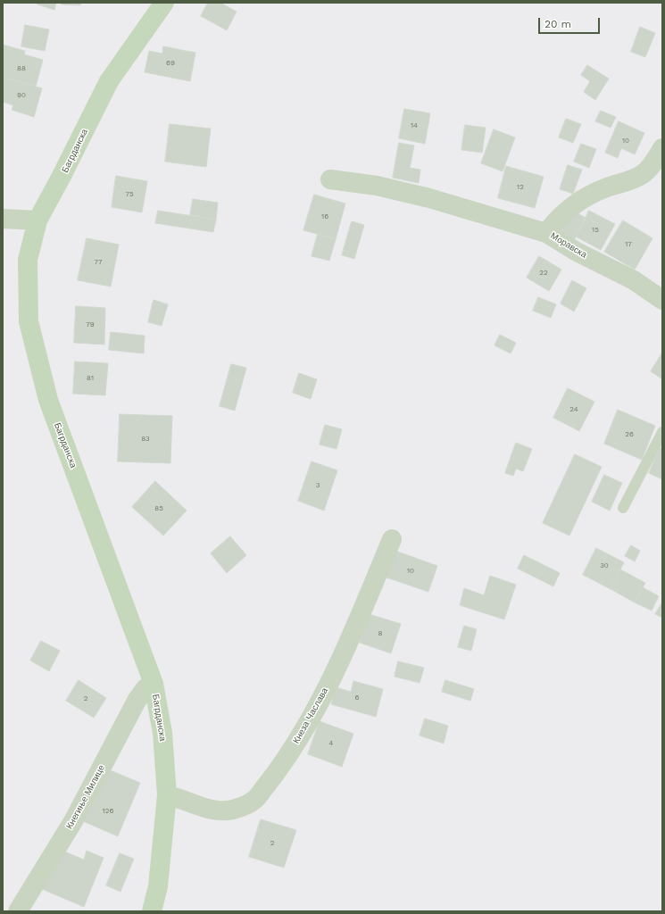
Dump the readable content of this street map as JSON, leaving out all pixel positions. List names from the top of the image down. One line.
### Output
{"streets":{"street":["Багрданска","Моравска","Кнеза Часлава","Кнегиње Милице"]},"crossings":[["Багрданска","Кнеза Часлава"],["Багрданска","Кнегиње Милице"]],"house_numbers":["69","88","90","14","10","12","75","16","15","17","77","22","79","81","24","26","83","3","85","30","10","8","6","2","4","126","2"],"scale_bar":"20 m"}
